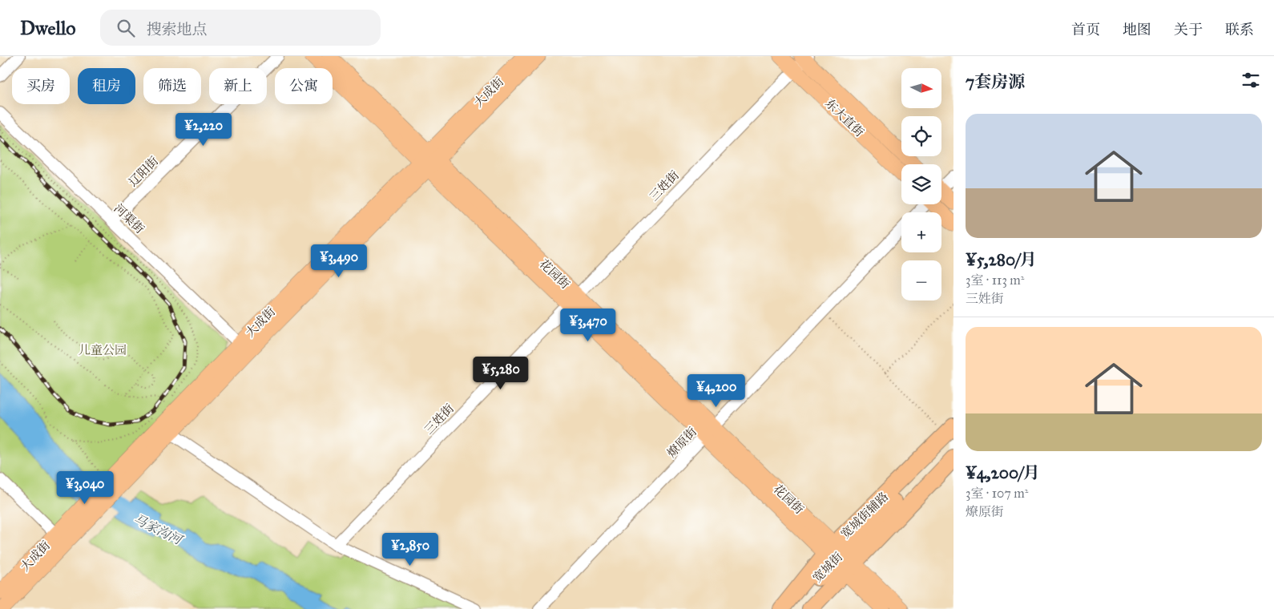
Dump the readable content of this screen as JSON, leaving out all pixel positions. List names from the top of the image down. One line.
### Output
{"streets":{"highway":["宽城街"],"main road":["大成街","东大直街","花园街"],"street":["辽阳街","三姓街","河渠街","燎原街"]},"crossings":[["大成街","河渠街"],["大成街","花园街"],["东大直街","三姓街"],["辽阳街","河渠街"],["三姓街","花园街"],["花园街","燎原街"],["花园街","宽城街"]],"water":["马家沟河"],"parks":["儿童公园"],"north":"right","page":{"header":"Dwello","search":"搜索地点","nav":["首页","地图","关于","联系"],"heading":"7套房源","map_buttons":["+","−"],"chip":["买房","租房","筛选","新上","公寓"],"list":[{"name":"¥5,280/月","note":"3室 · 113 m² · 三姓街"},{"name":"¥4,200/月","note":"3室 · 107 m² · 燎原街"}],"price":["¥2,220","¥3,490","¥3,470","¥5,280","¥4,200","¥3,040","¥2,850"]}}
